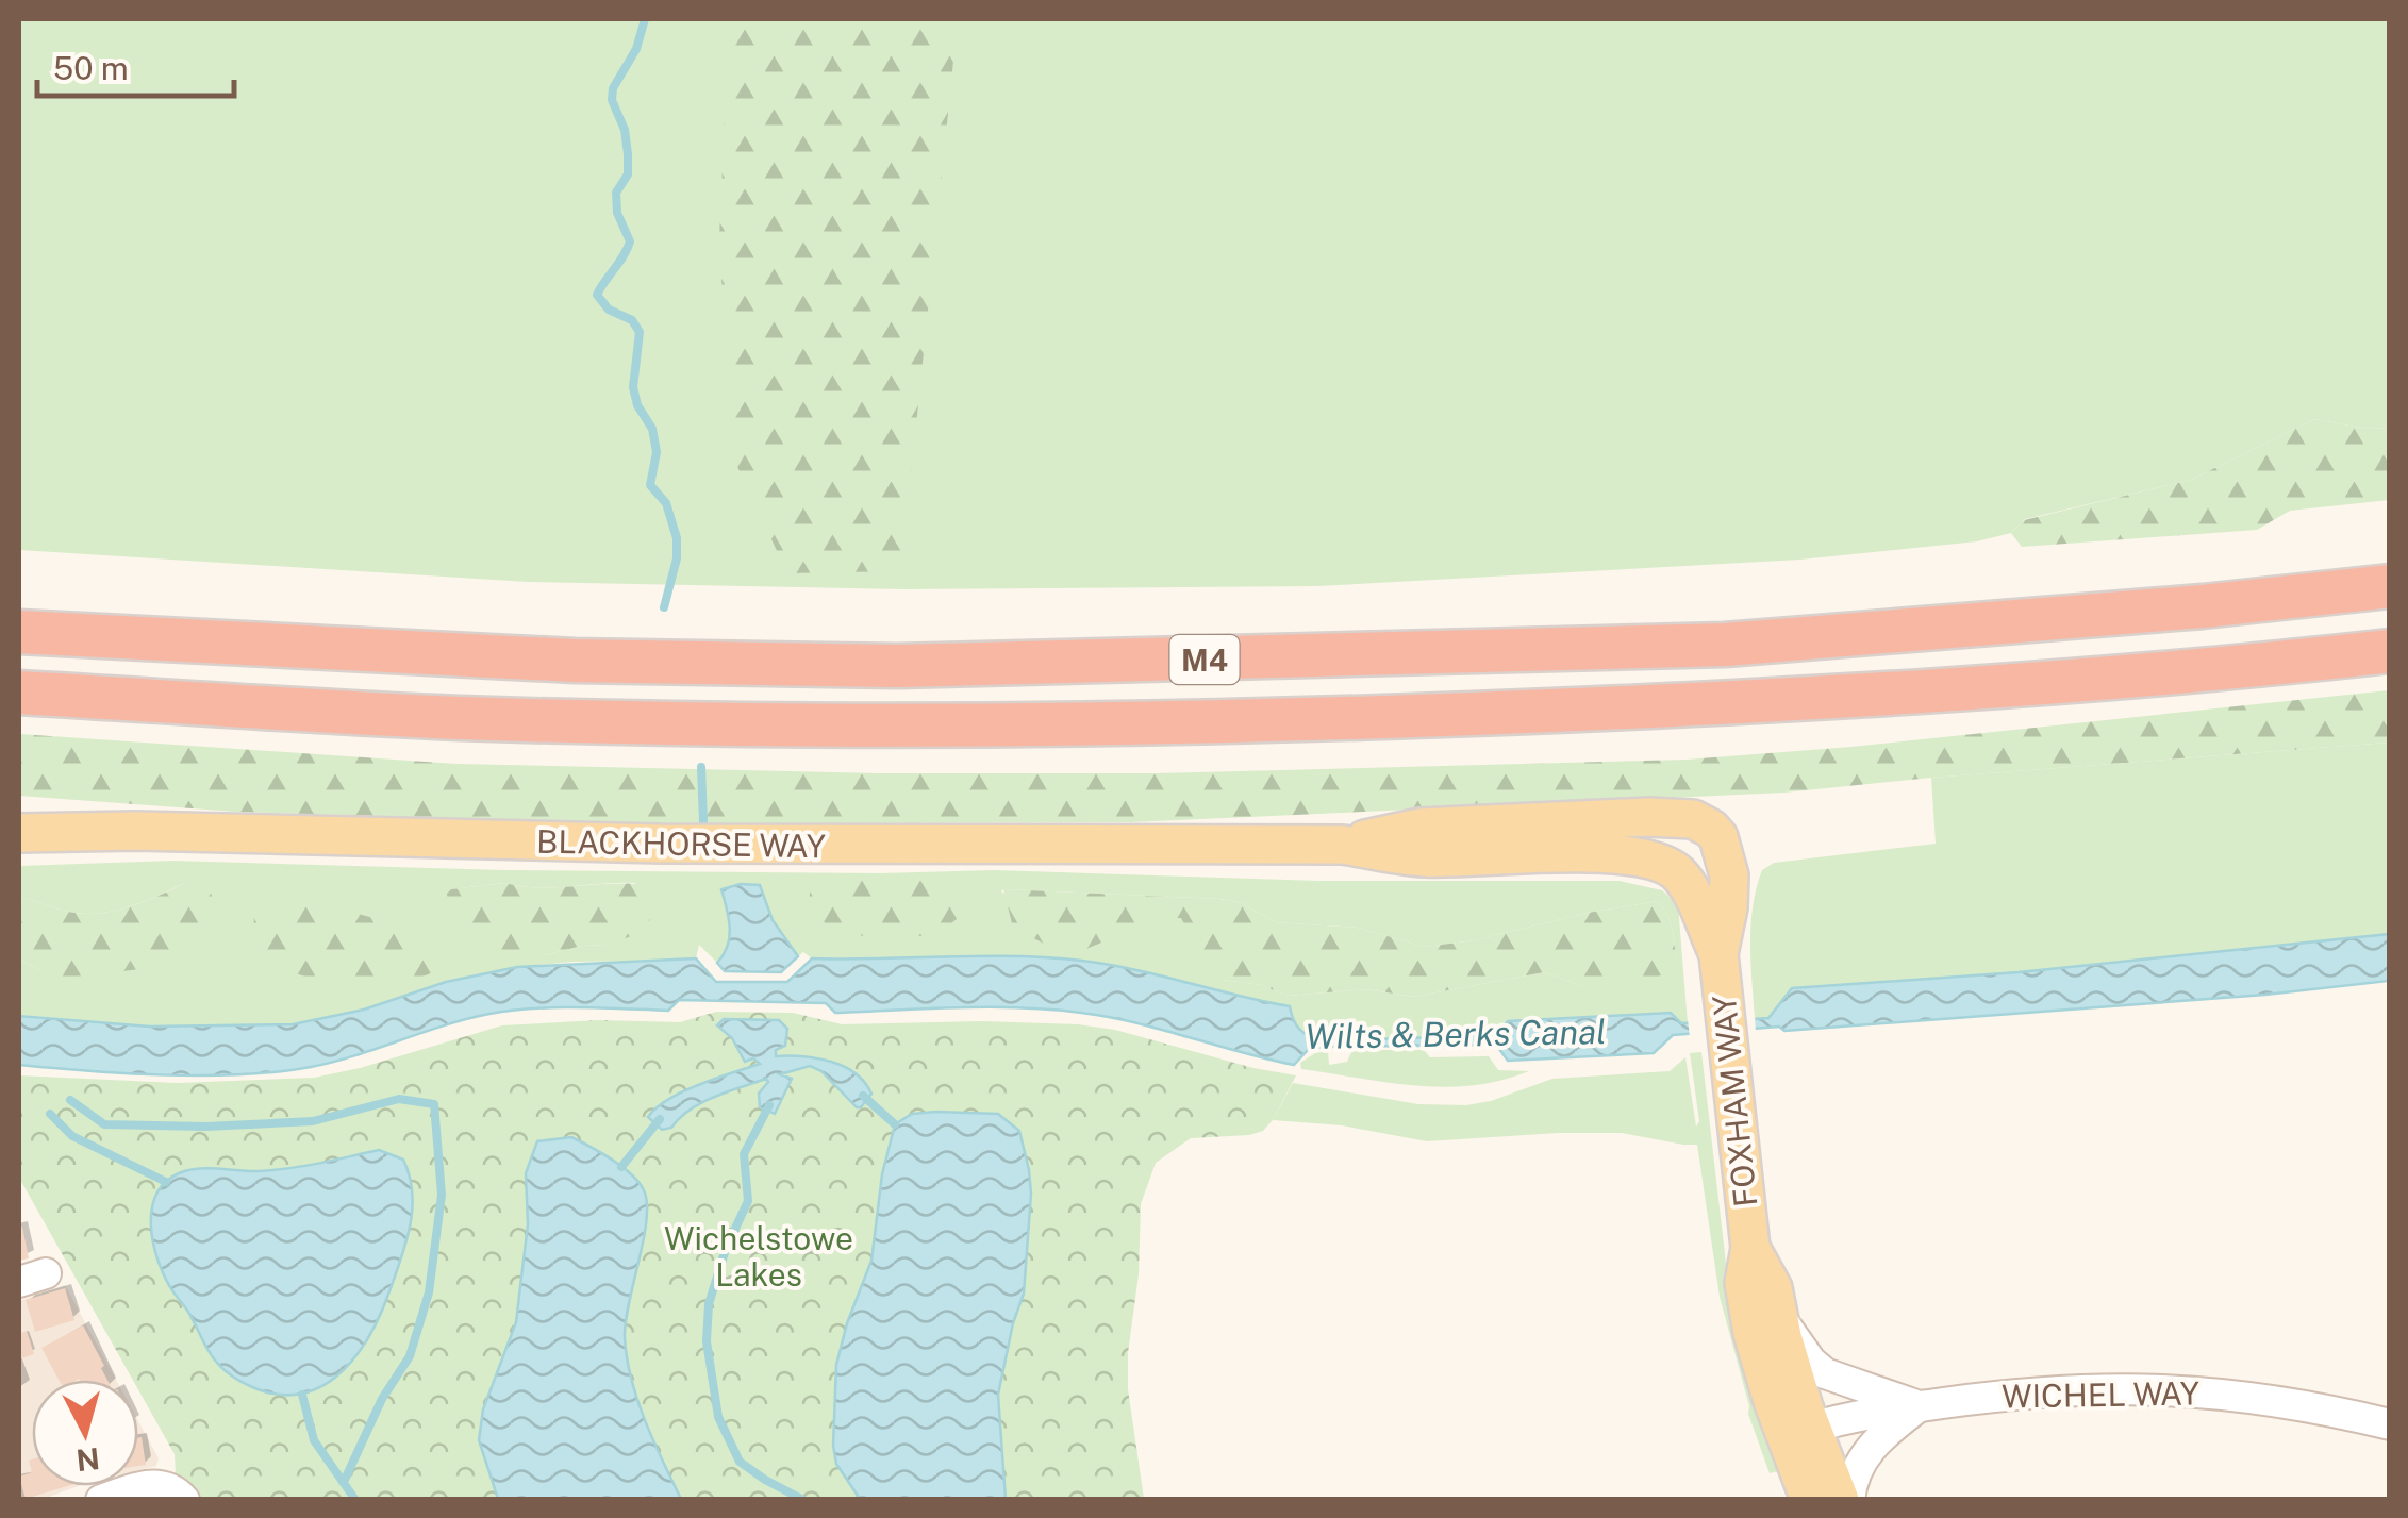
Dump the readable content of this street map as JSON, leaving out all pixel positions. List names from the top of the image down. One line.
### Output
{"streets":{"highway":["M4"],"main road":["BLACKHORSE WAY","FOXHAM WAY"],"street":["WICHEL WAY"]},"crossings":[["BLACKHORSE WAY","FOXHAM WAY"],["FOXHAM WAY","WICHEL WAY"]],"water":["Wilts & Berks Canal"],"parks":["Wichelstowe Lakes"],"scale_bar":"50 m","north":"bottom"}
